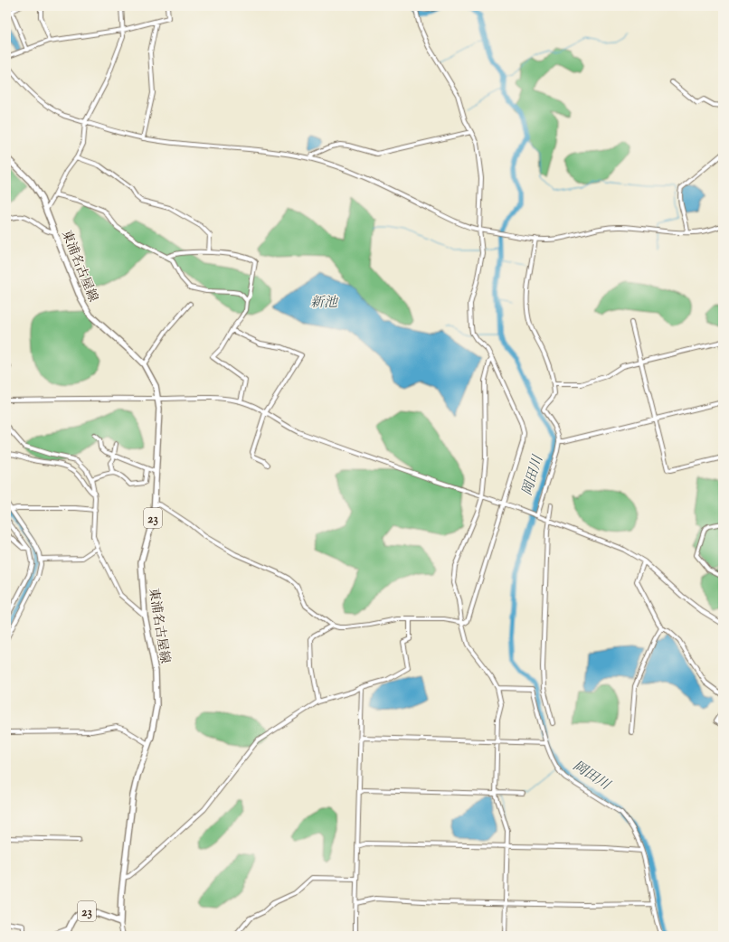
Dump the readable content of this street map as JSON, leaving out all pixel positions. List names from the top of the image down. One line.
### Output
{"streets":{"main road":["東浦名古屋線","23"]},"crossings":[["東浦名古屋線","23"]],"water":["新池","岡田川"]}
